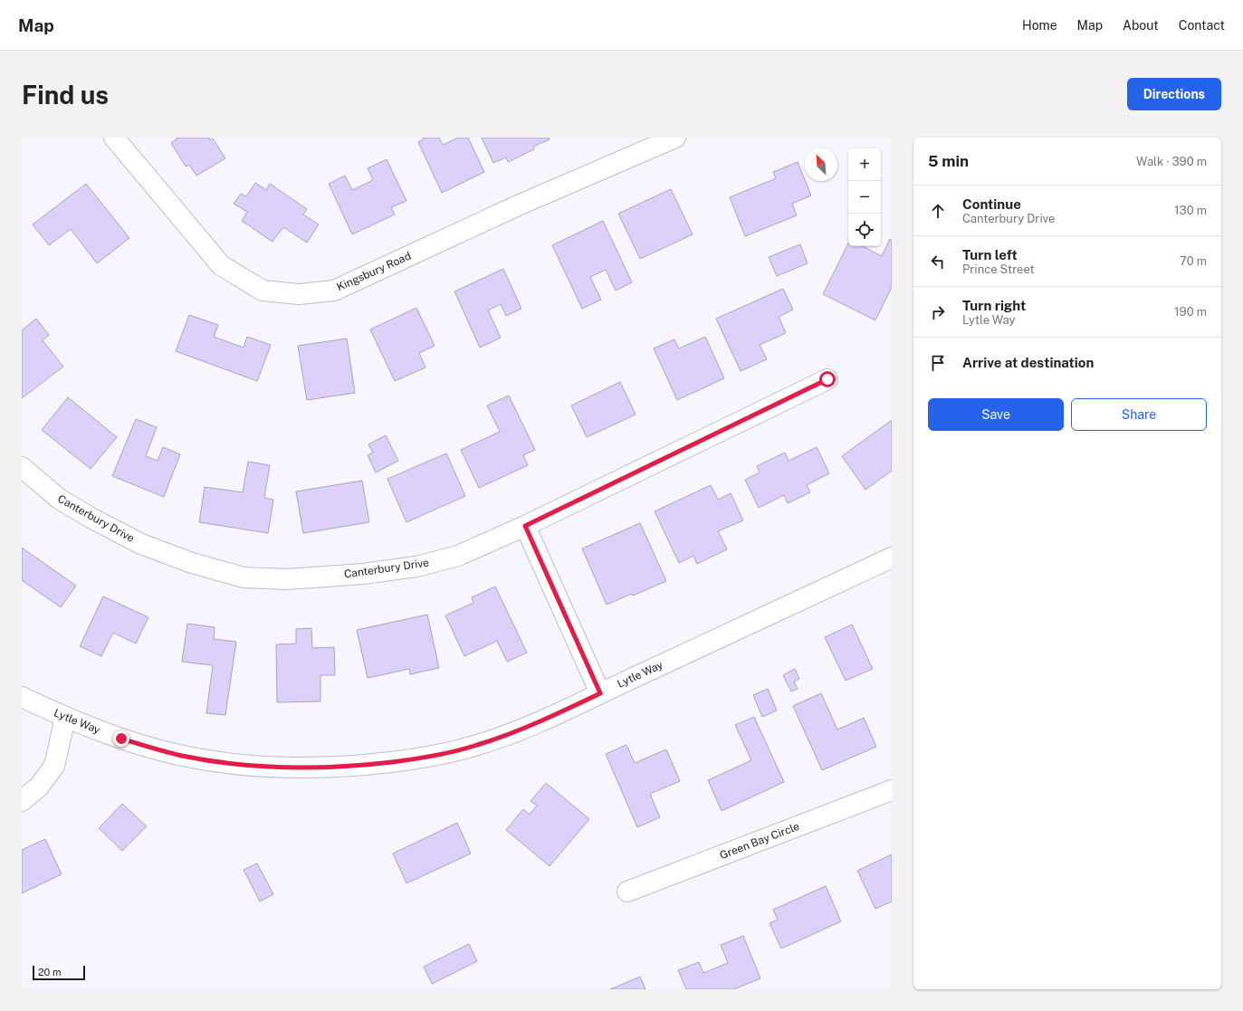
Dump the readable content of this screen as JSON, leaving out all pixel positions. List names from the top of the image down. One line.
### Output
{"streets":{"street":["Kingsbury Road","Canterbury Drive","Lytle Way","Green Bay Circle"]},"scale_bar":"20 m","north":"top left","page":{"header":"Map","nav":["Home","Map","About","Contact"],"buttons":["Directions",["Save","Share"]],"title":"Find us","heading":["5 min","Walk · 390 m"],"map_buttons":["+","−"],"list":[["Continue","Canterbury Drive","130 m"],["Turn left","Prince Street","70 m"],["Turn right","Lytle Way","190 m"],"Arrive at destination"],"scale":"20 m"}}
